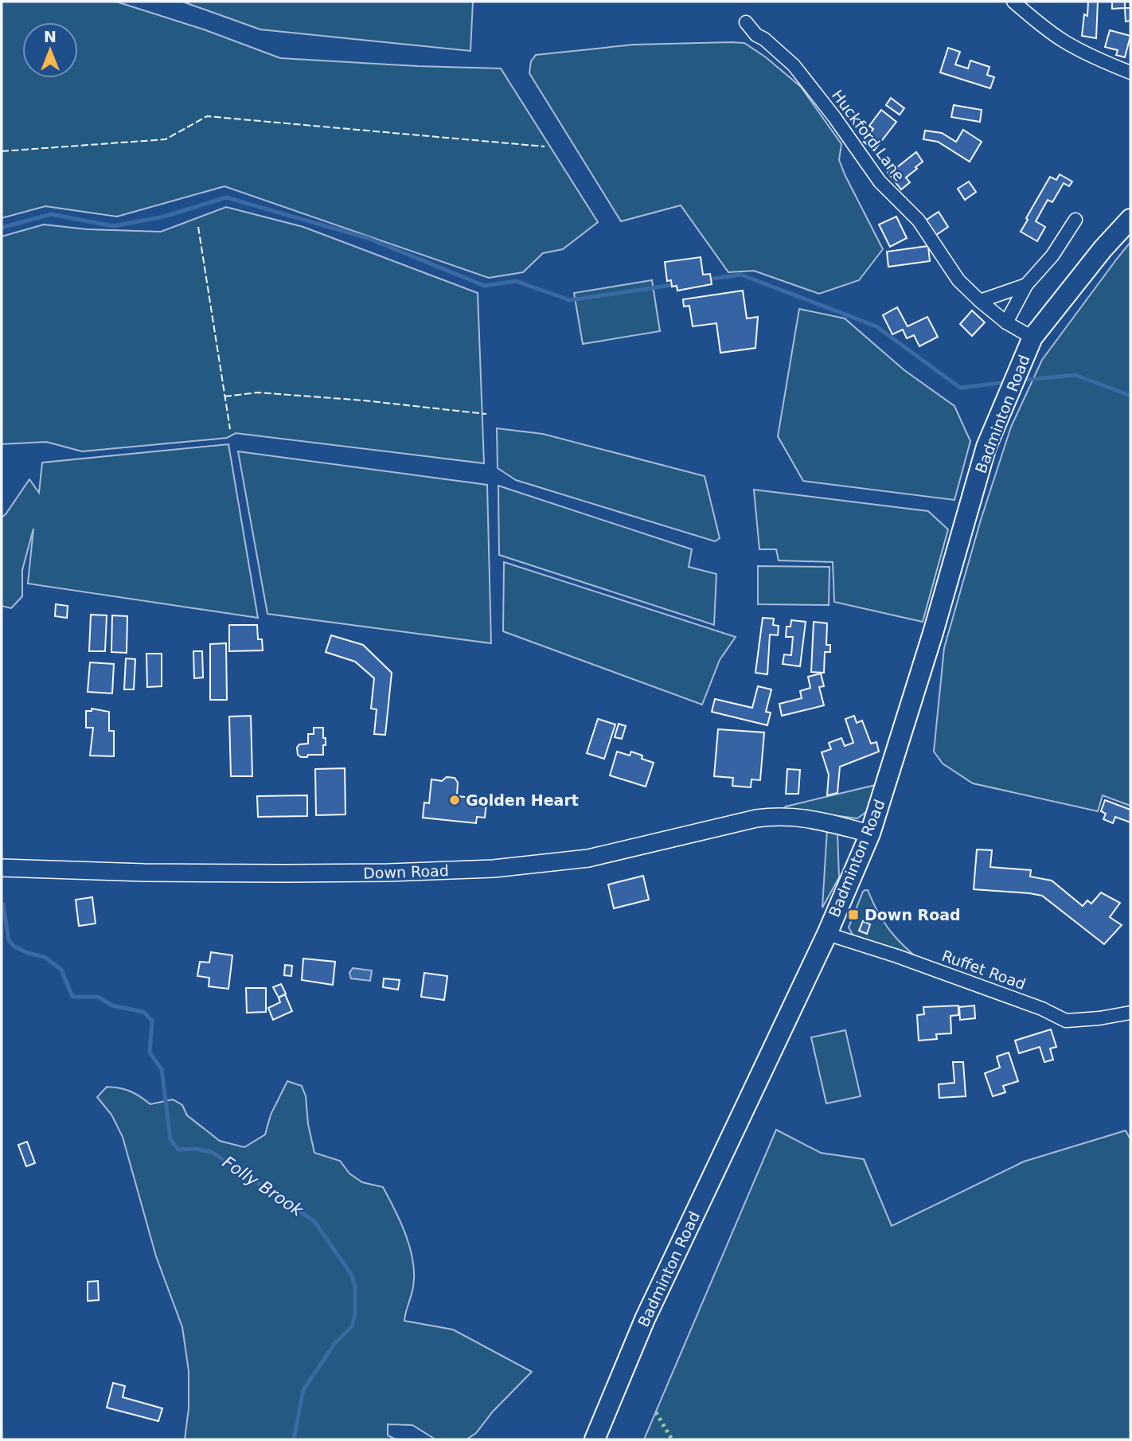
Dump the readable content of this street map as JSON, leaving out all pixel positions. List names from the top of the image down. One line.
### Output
{"streets":{"main road":["Badminton Road"],"street":["Huckford Lane","Down Road","Ruffet Road"]},"crossings":[["Huckford Lane","Badminton Road"],["Badminton Road","Down Road"],["Badminton Road","Ruffet Road"]],"water":["Folly Brook"],"places":{"other":["Golden Heart"],"transit":["Down Road"]},"north":"top"}
